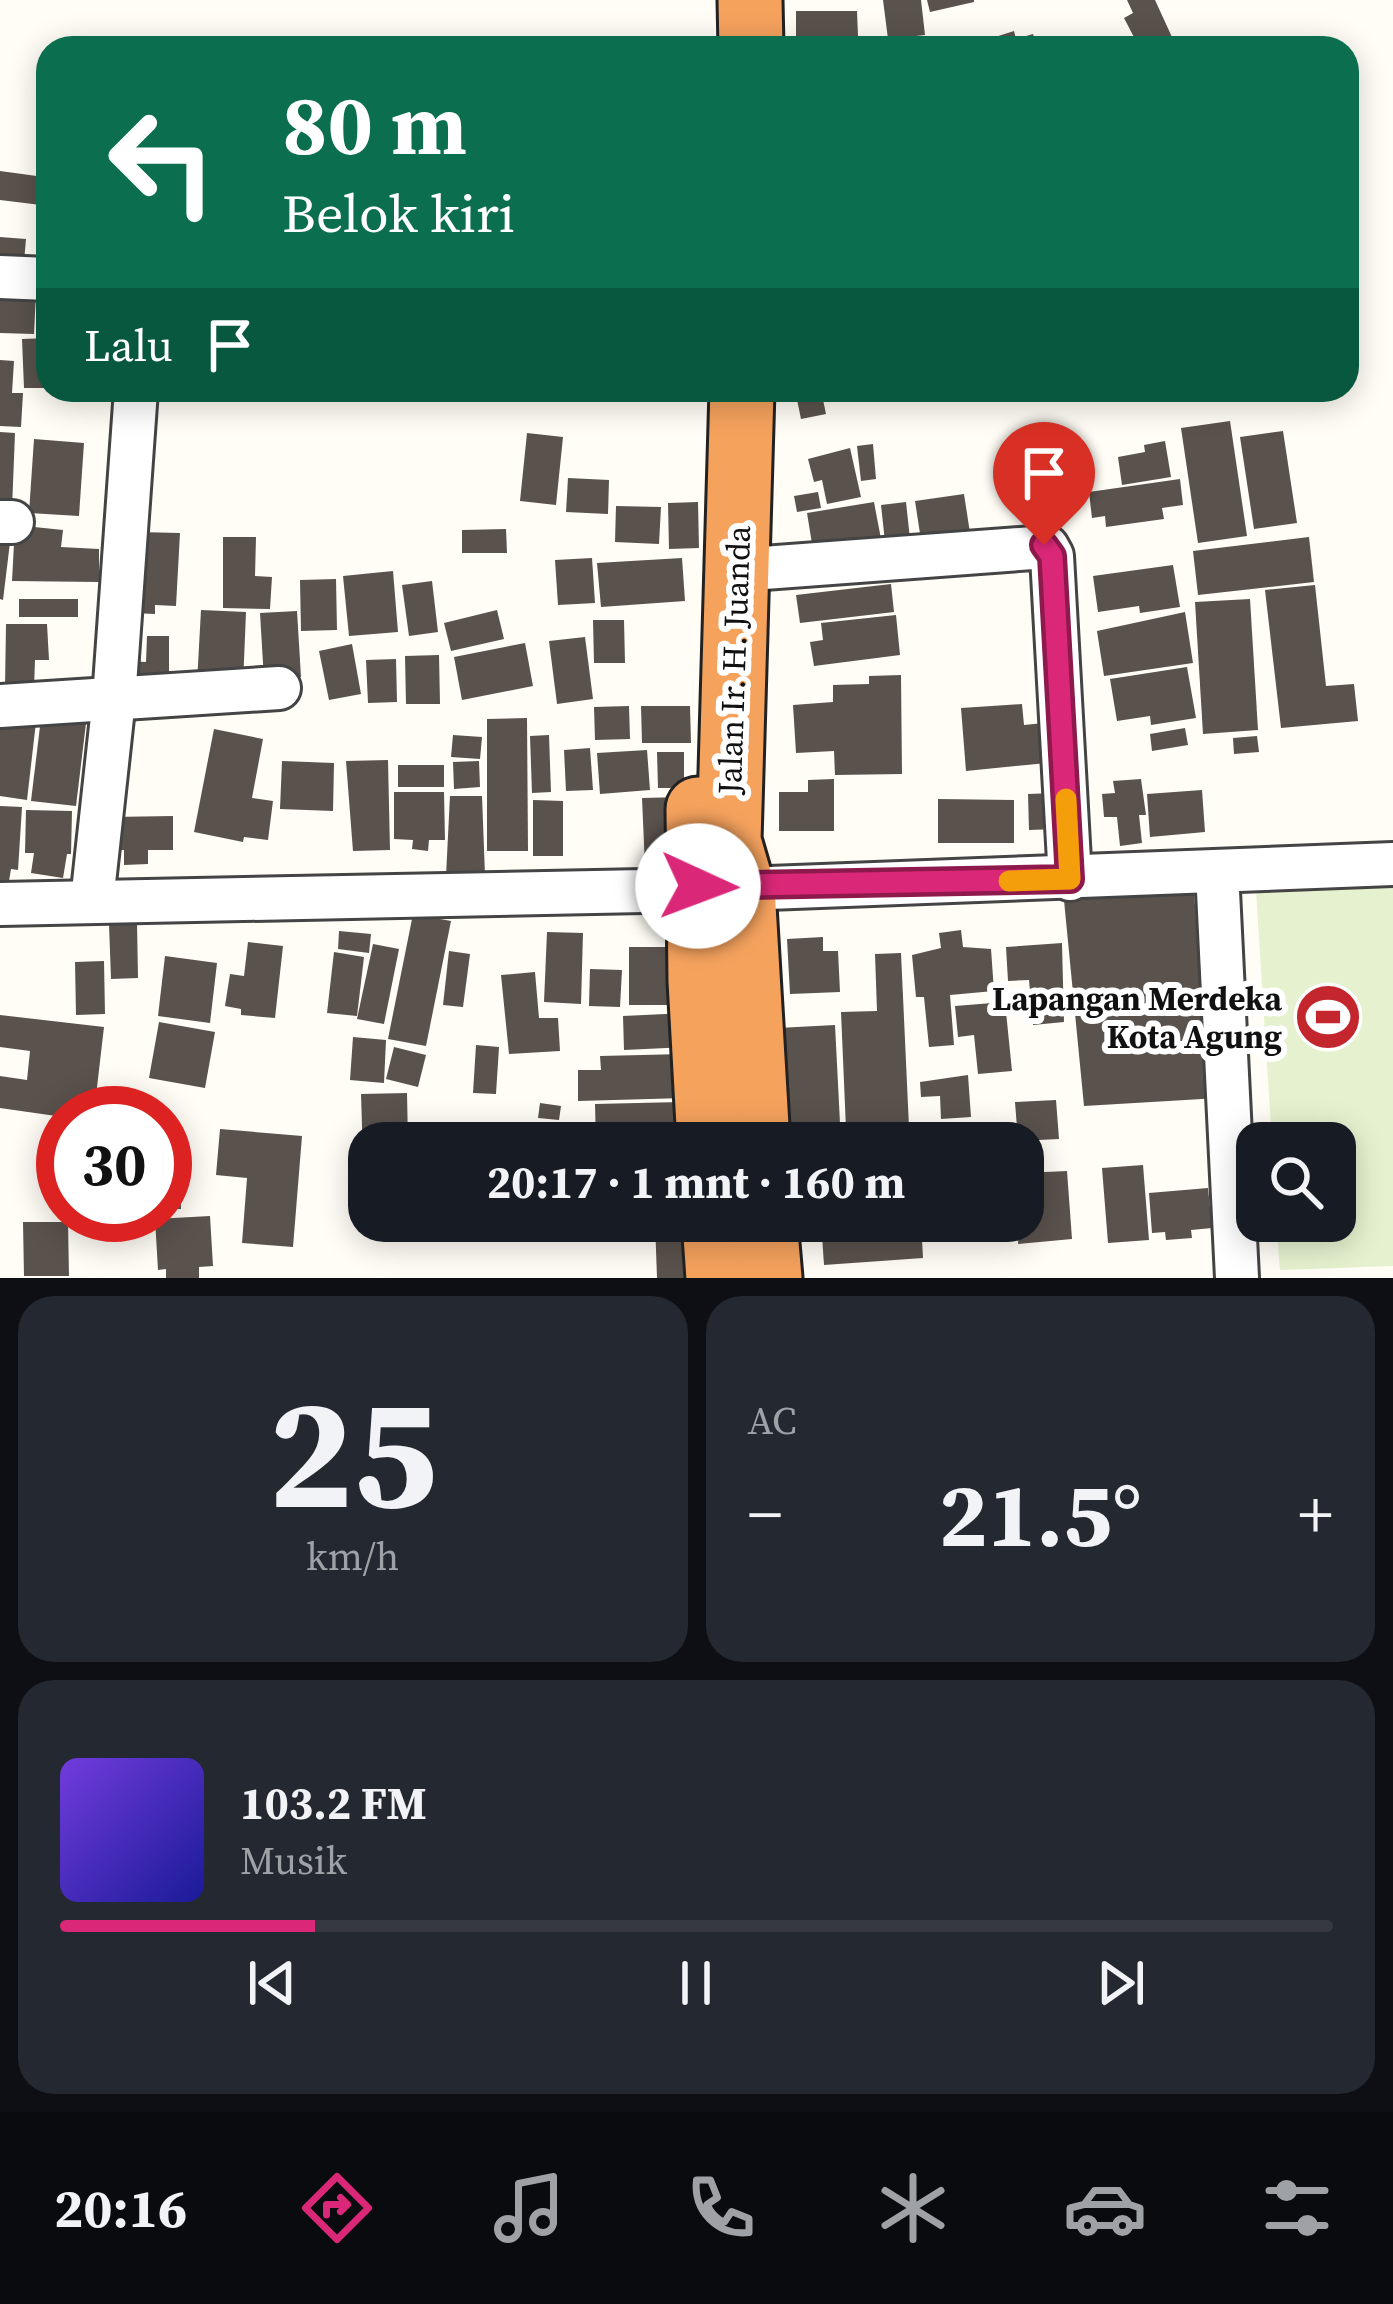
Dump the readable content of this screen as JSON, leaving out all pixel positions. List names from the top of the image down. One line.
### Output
{"streets":{"highway":["Jalan Ir. H. Juanda"]},"places":{"sports":["Lapangan Merdeka Kota Agung"]},"page":{"turn":["80 m","Belok kiri"],"then":"Lalu","limit":"30","trip":"20:17 · 1 mnt · 160 m","tile":[["25","km/h"],"AC"],"heat":["−","21.5°","+"],"song":["103.2 FM","Musik"],"tabs":"20:16"}}
